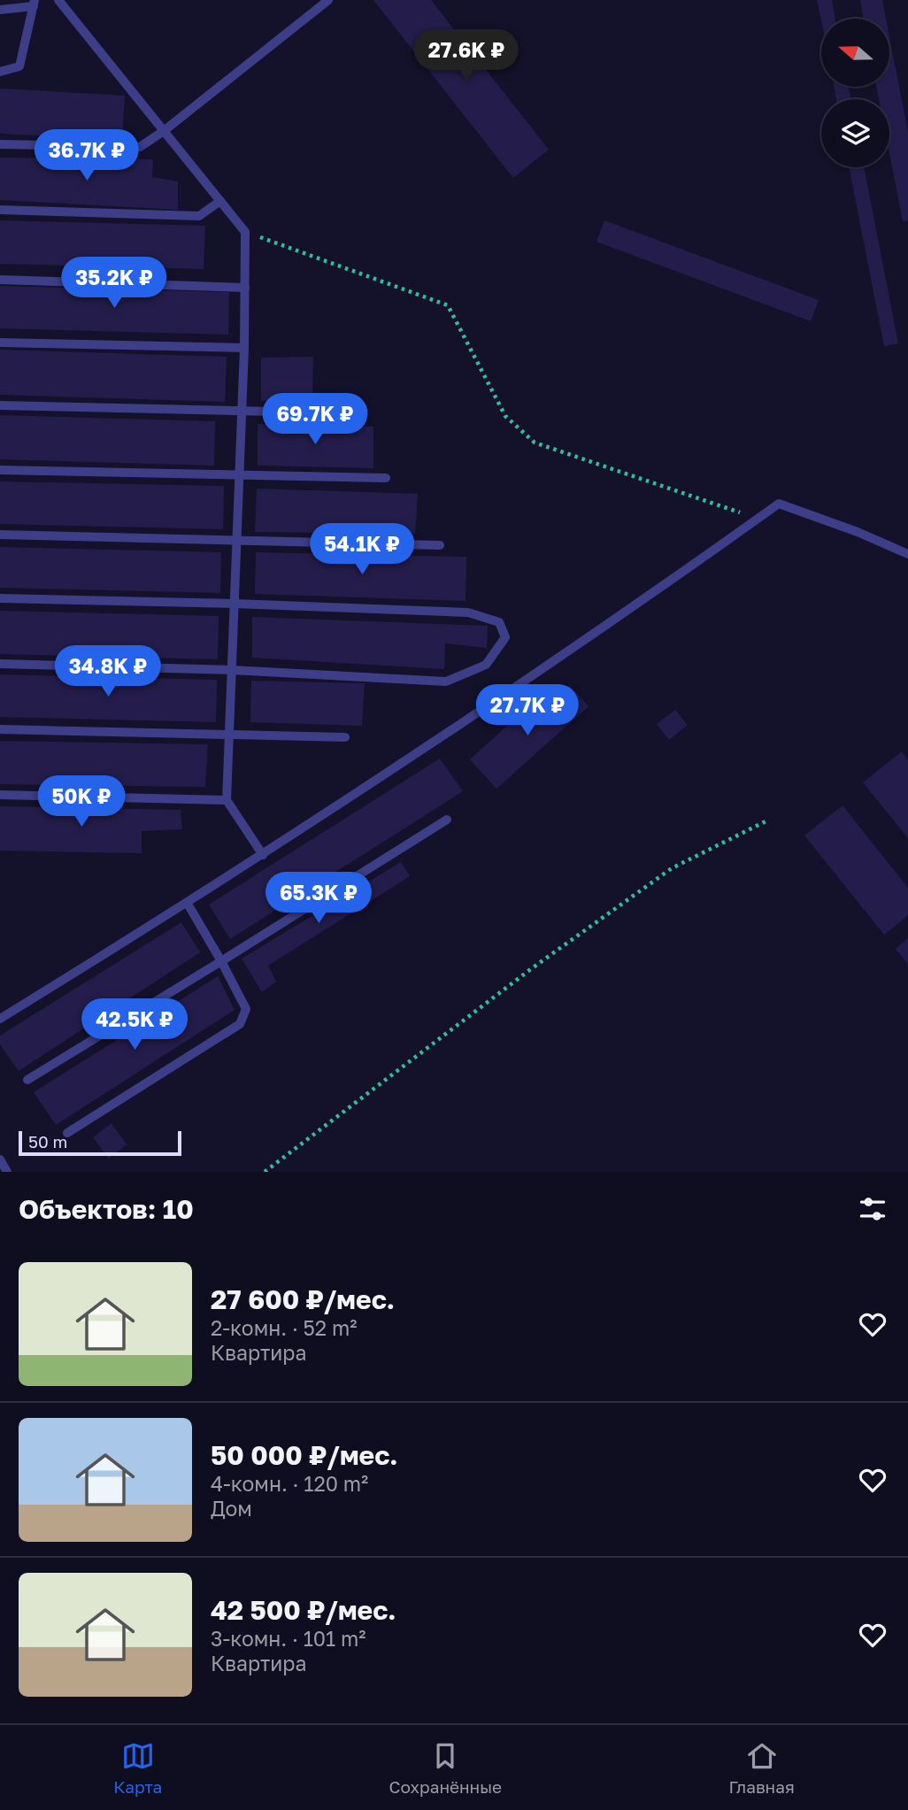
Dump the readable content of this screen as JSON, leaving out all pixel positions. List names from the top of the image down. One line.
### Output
{"scale_bar":"50 m","north":"left","page":{"price":["27.6K ₽","36.7K ₽","35.2K ₽","69.7K ₽","54.1K ₽","34.8K ₽","27.7K ₽","50K ₽","65.3K ₽","42.5K ₽"],"scale":"50 m","heading":"Объектов: 10","list":[{"name":"27 600 ₽/мес.","note":"2-комн. · 52 m² · Квартира"},{"name":"50 000 ₽/мес.","note":"4-комн. · 120 m² · Дом"},{"name":"42 500 ₽/мес.","note":"3-комн. · 101 m² · Квартира"}],"tabs":["Карта","Сохранённые","Главная"]}}
